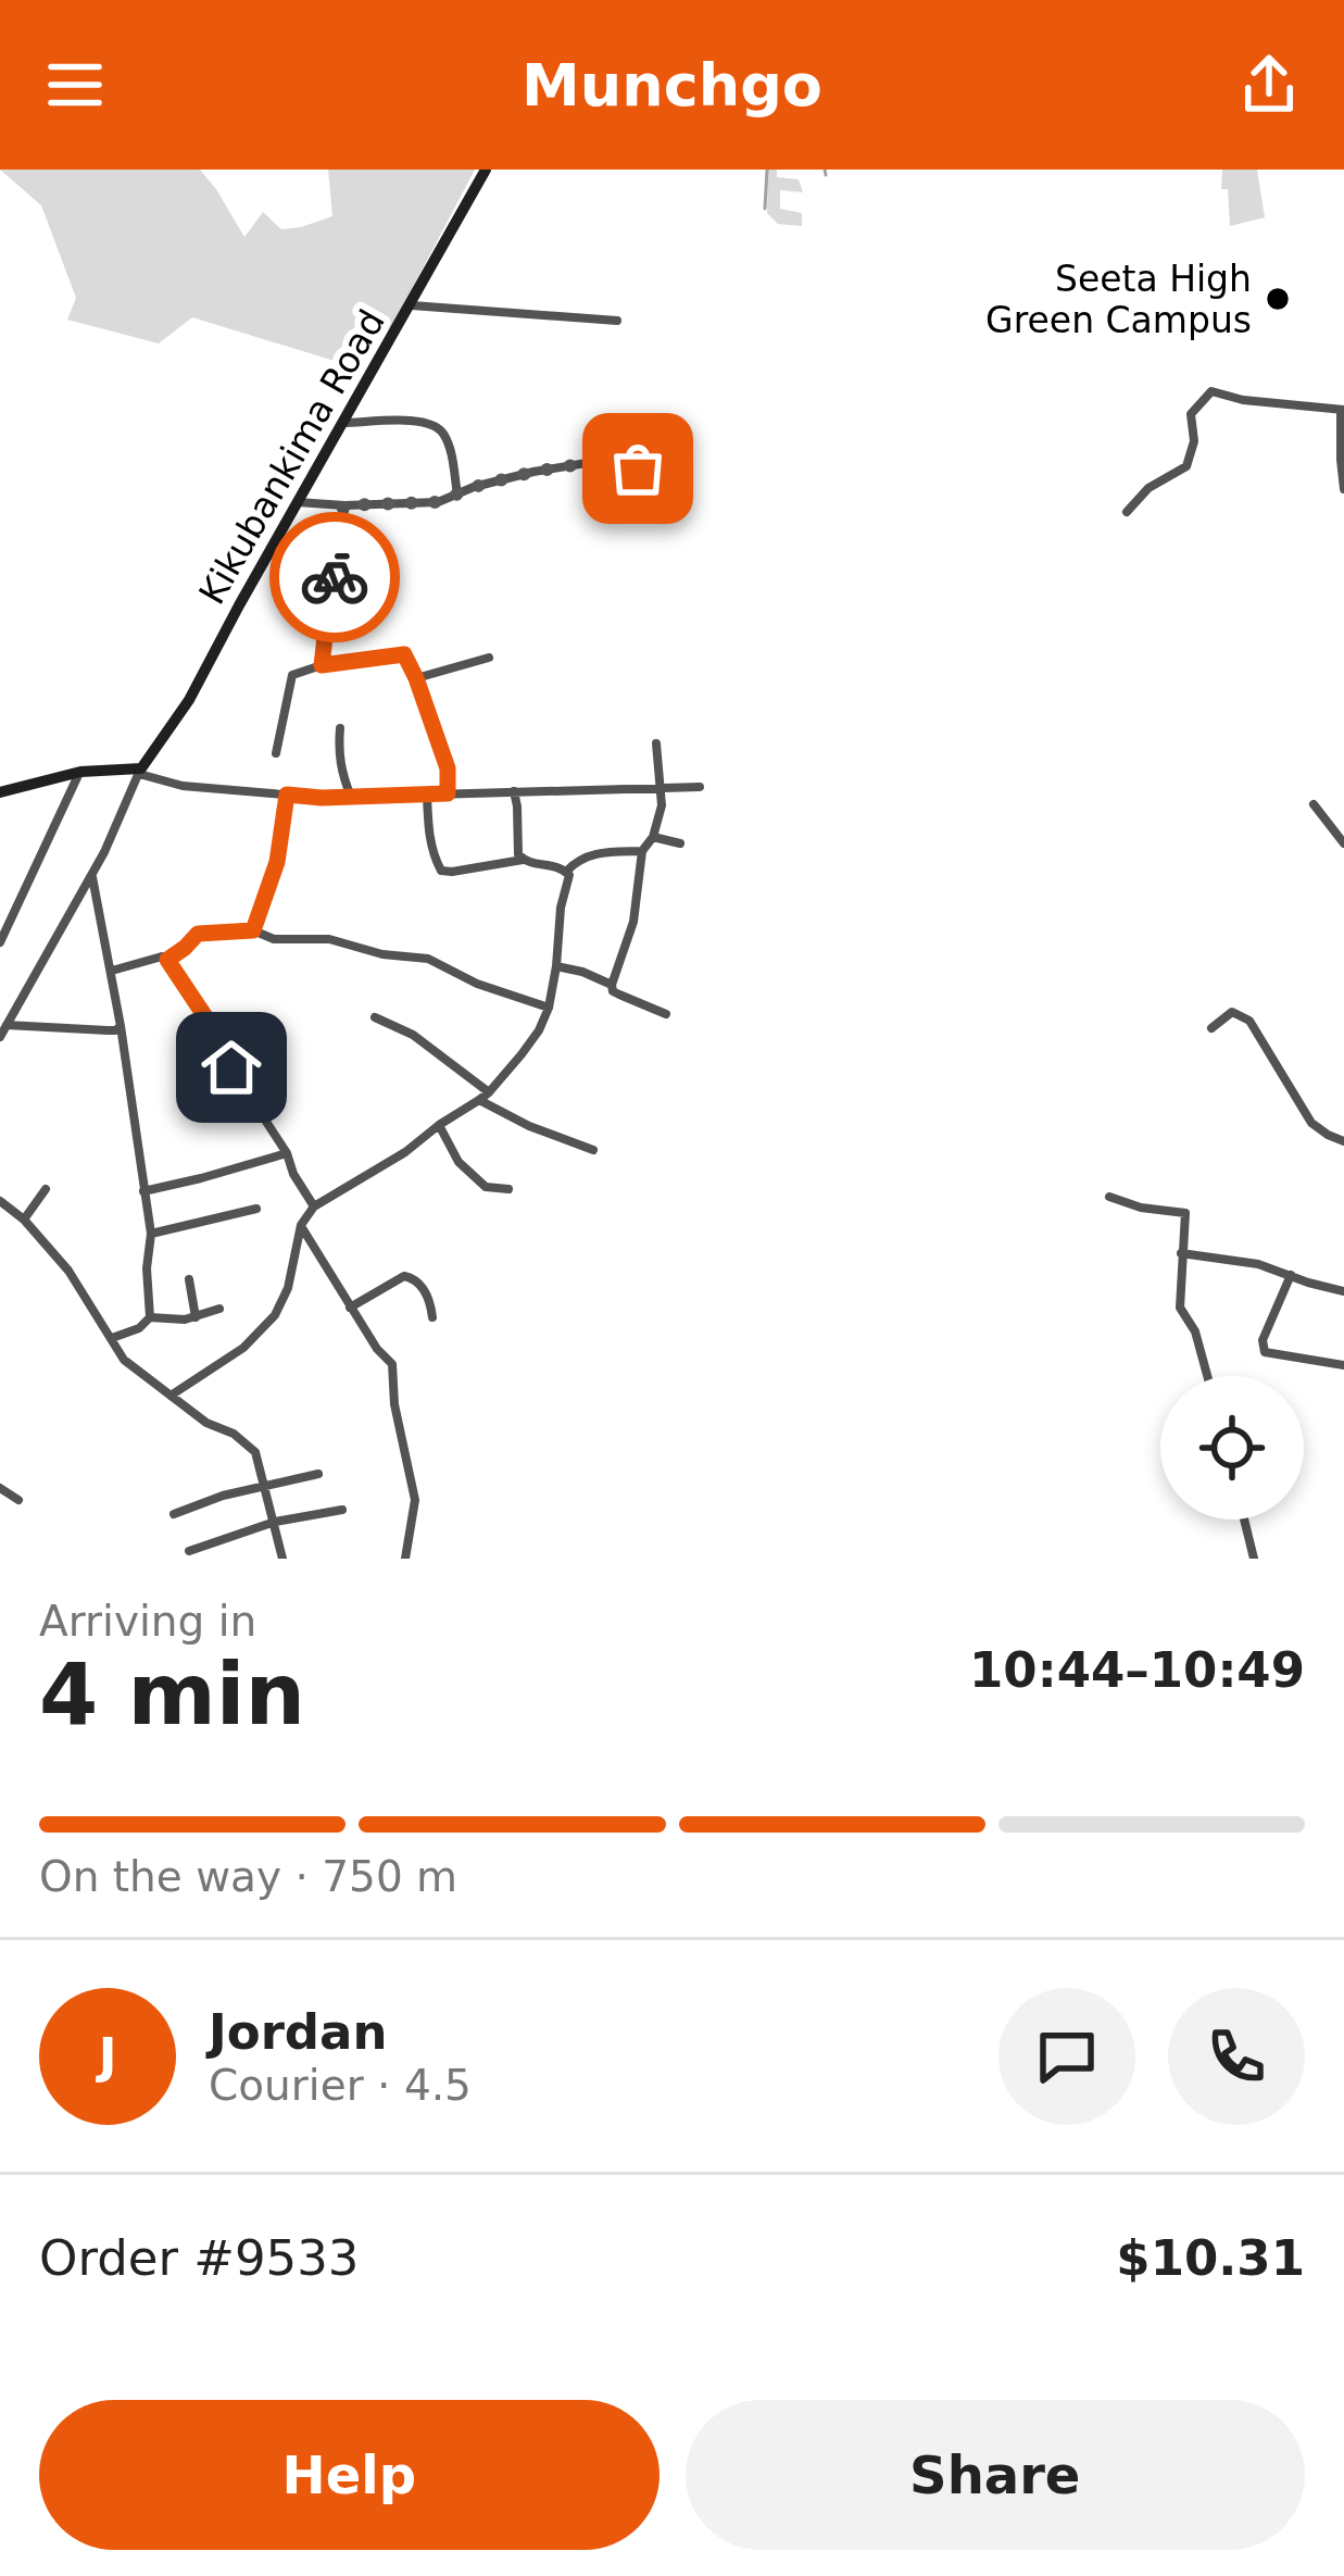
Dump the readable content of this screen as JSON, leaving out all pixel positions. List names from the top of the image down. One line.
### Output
{"streets":{"street":["Kikubankima Road"]},"places":["Seeta High Green Campus"],"page":{"header":"Munchgo","heading":["4 min","Arriving in","10:44–10:49"],"panel":["Jordan","Courier · 4.5","Order #9533","$10.31"],"bar":"On the way · 750 m","round":"J","buttons":["Help","Share"]}}
